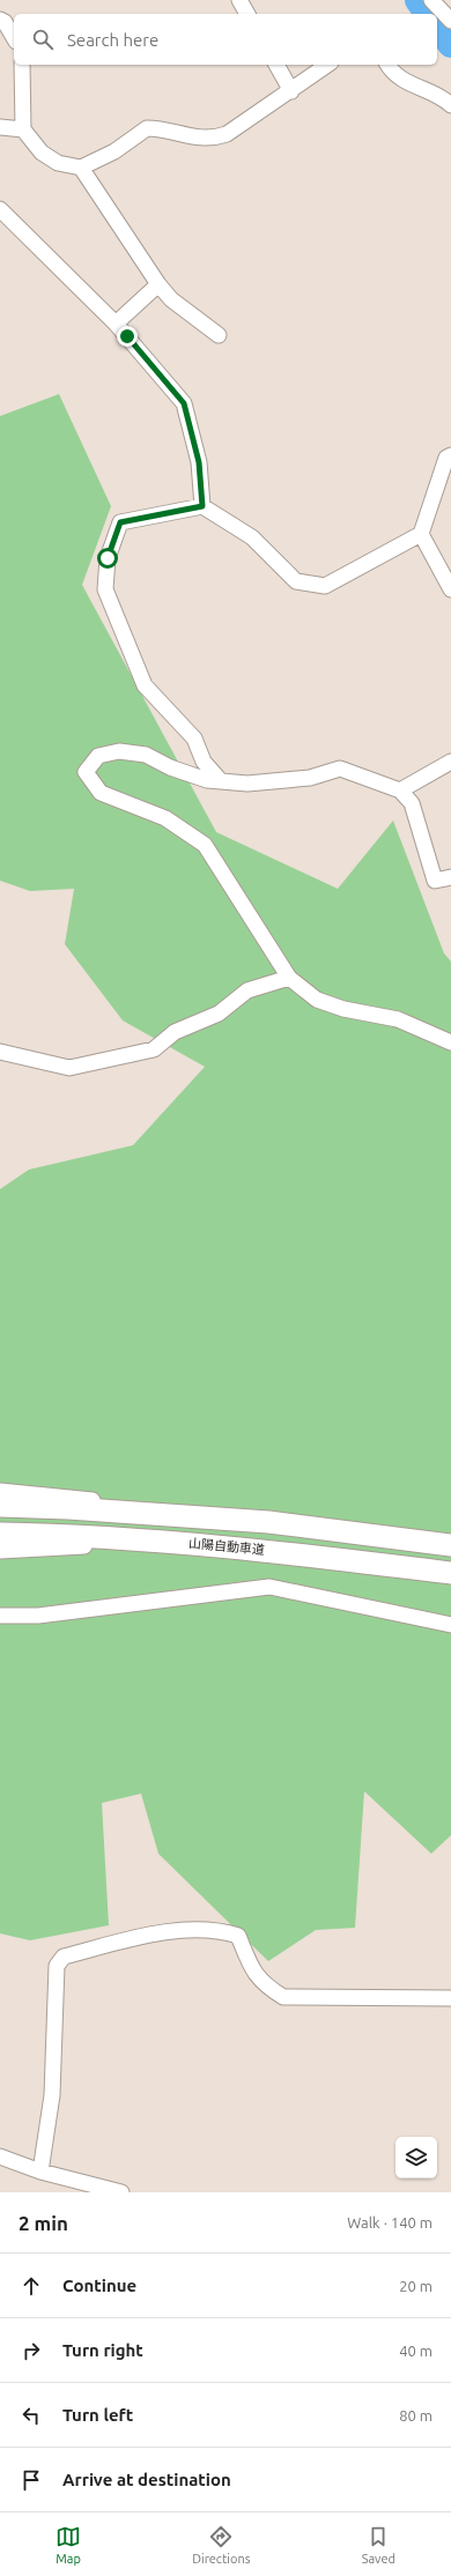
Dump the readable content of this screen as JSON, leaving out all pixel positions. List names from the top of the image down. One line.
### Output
{"streets":{"highway":["山陽自動車道"]},"page":{"search":"Search here","heading":["2 min","Walk · 140 m"],"list":[["Continue","20 m"],["Turn right","40 m"],["Turn left","80 m"],"Arrive at destination"],"nav":["Map","Directions","Saved"]}}
